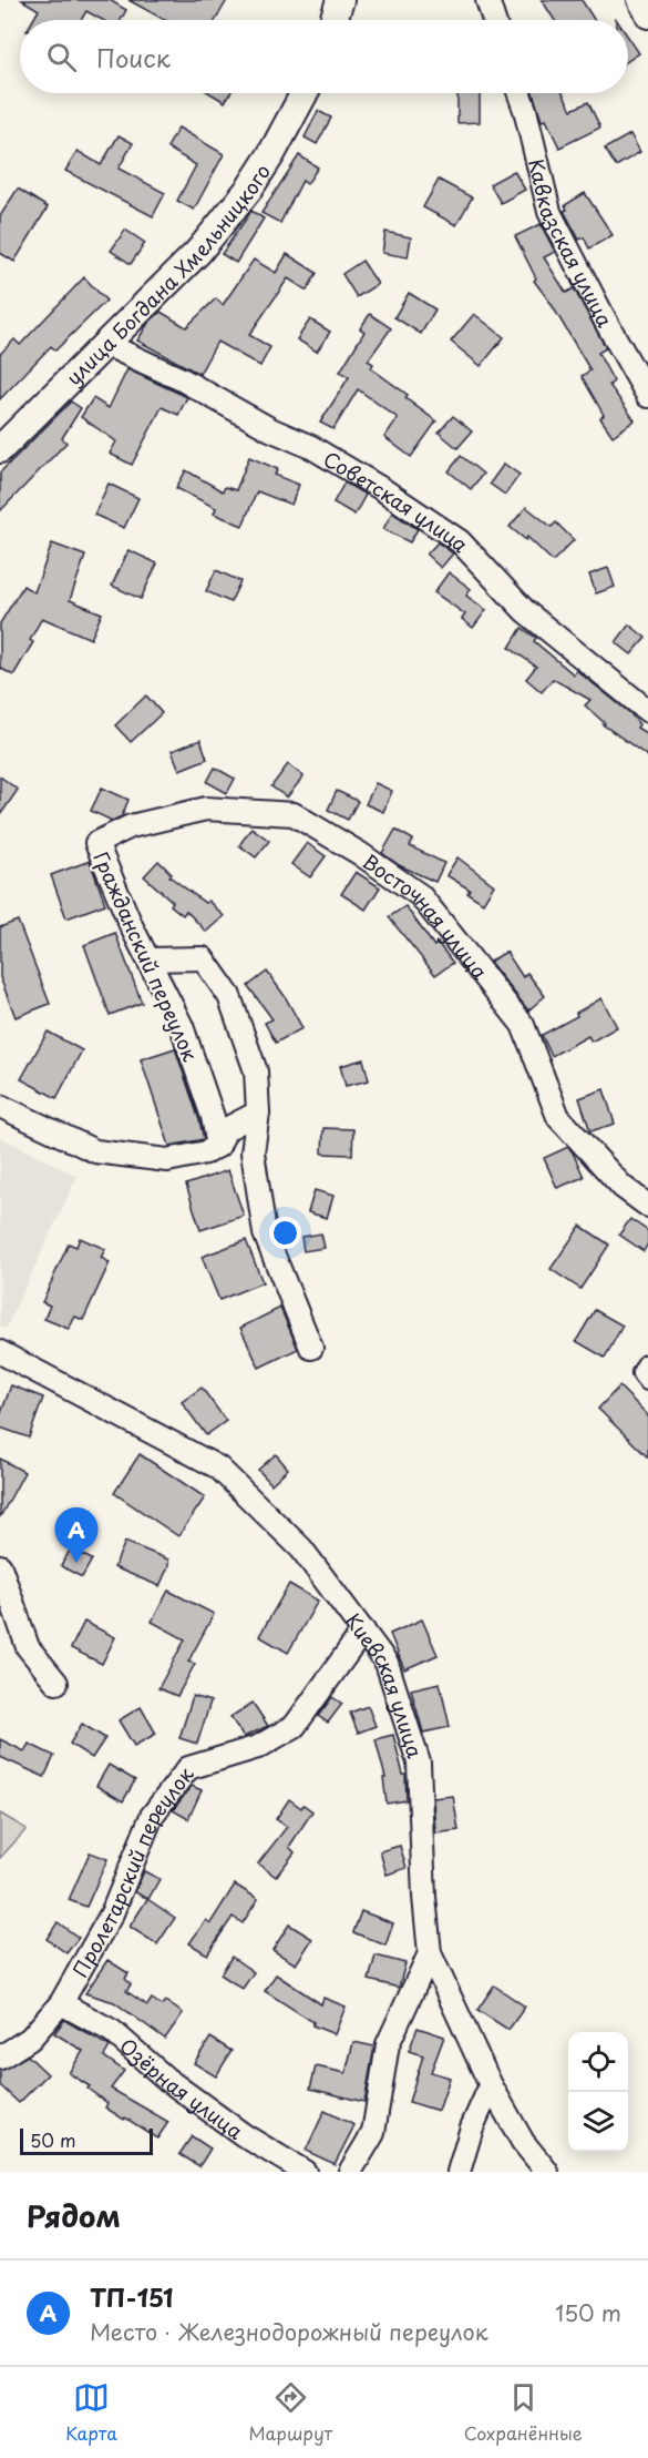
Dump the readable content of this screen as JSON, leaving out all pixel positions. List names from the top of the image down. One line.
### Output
{"streets":{"main road":["улица Богдана Хмельницкого"],"street":["Кавказская улица","Советская улица","Восточная улица","Гражданский переулок","Киевская улица","Пролетарский переулок","Озёрная улица"]},"crossings":[["улица Богдана Хмельницкого","Советская улица"],["Восточная улица","Гражданский переулок"],["Киевская улица","Пролетарский переулок"],["Пролетарский переулок","Озёрная улица"]],"scale_bar":"50 m","page":{"search":"Поиск","pins":"A","scale":"50 m","heading":"Рядом","list":[{"mark":"A","name":"ТП-151","note":"Место · Железнодорожный переулок","value":"150 m"}],"nav":["Карта","Маршрут","Сохранённые"]}}
